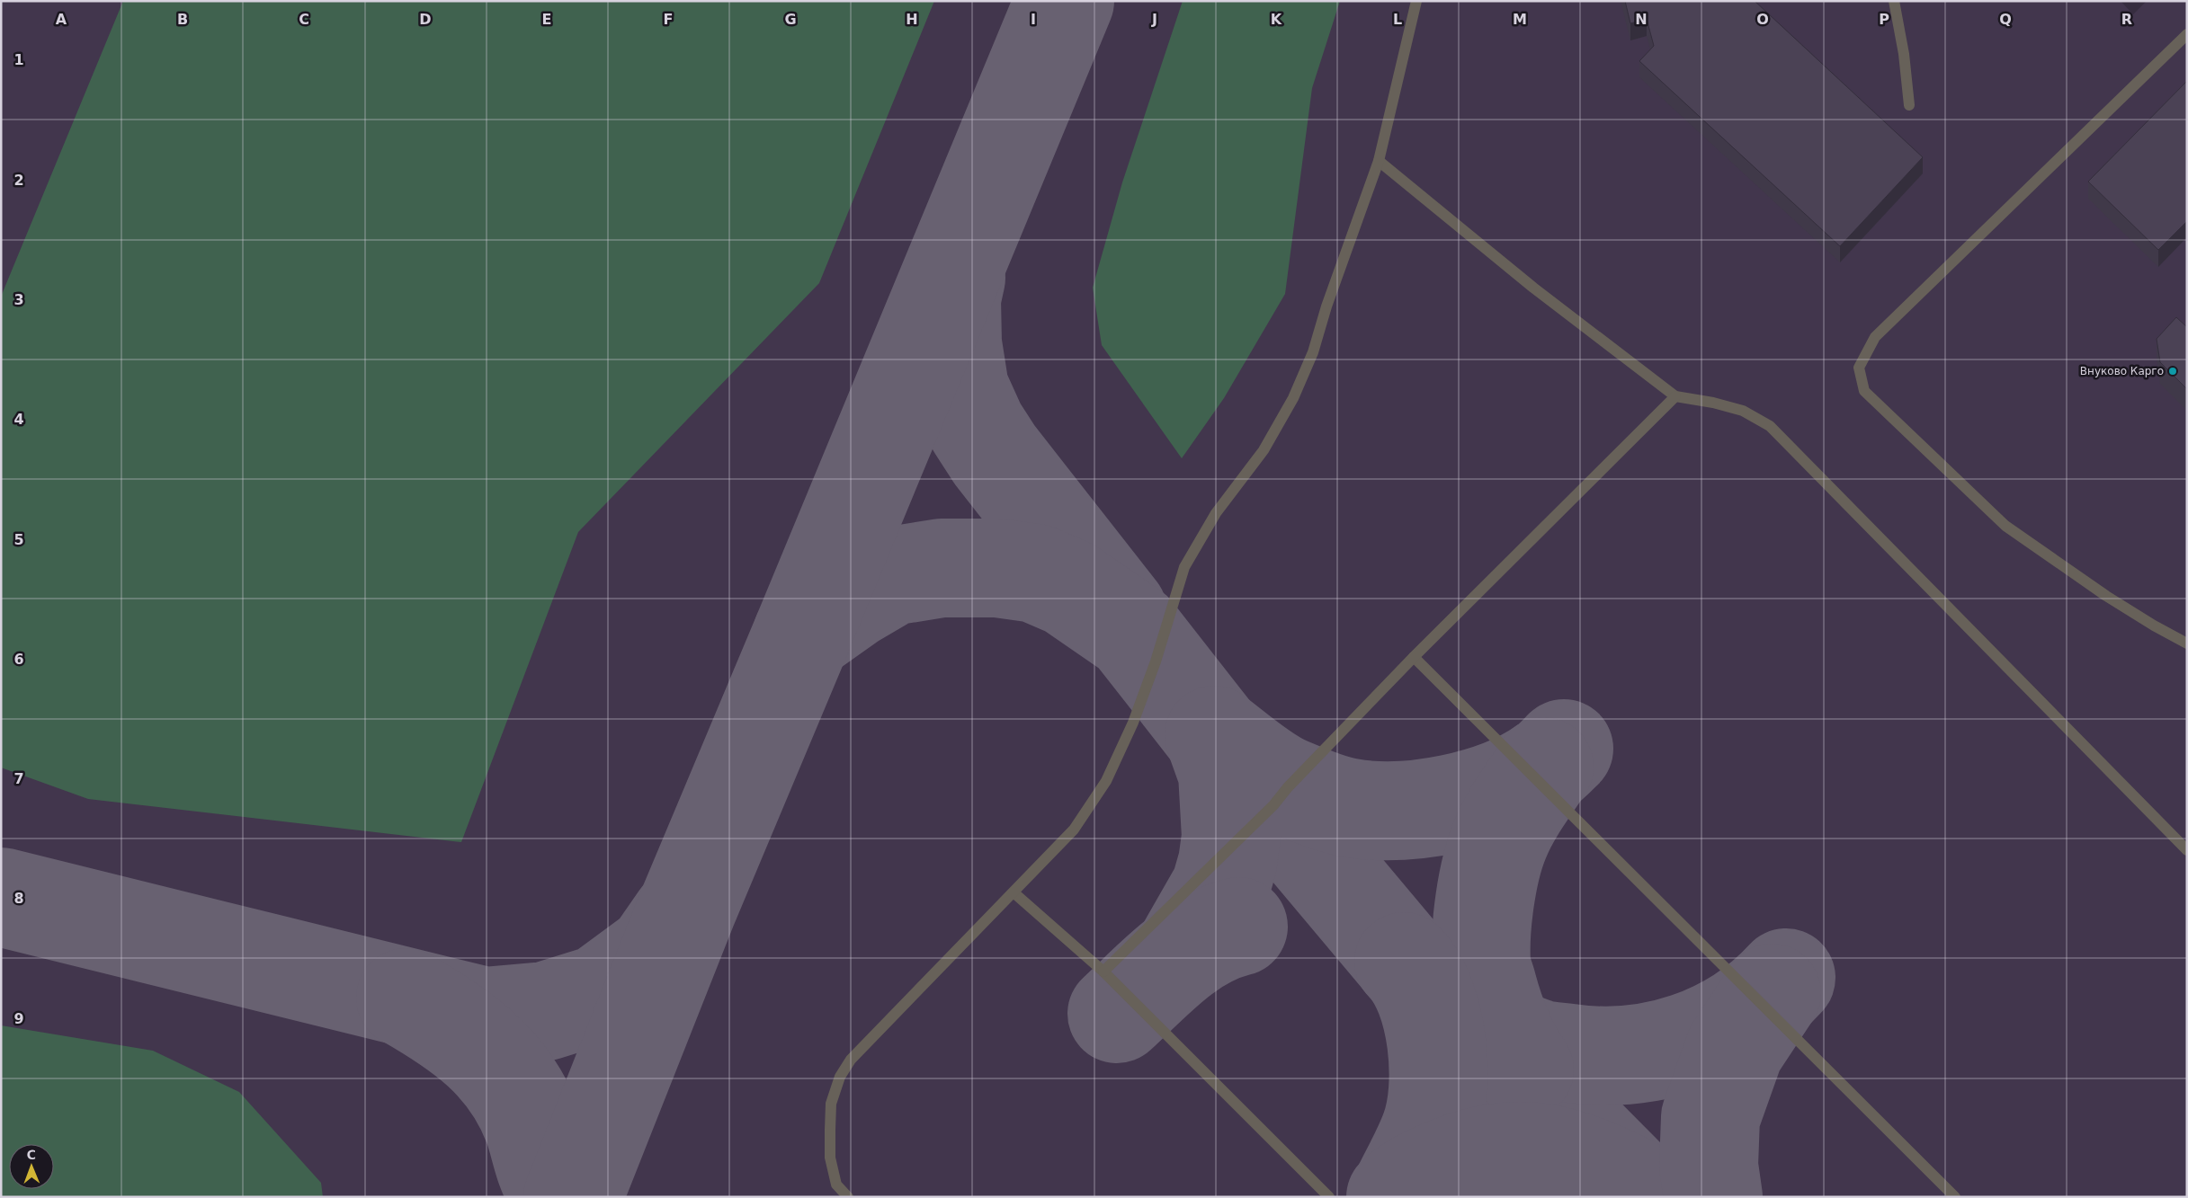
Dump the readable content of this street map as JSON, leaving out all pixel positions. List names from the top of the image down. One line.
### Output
{"places":["Внуково Карго"],"north":"top","grid":{"columns":["A","B","C","D","E","F","G","H","I","J","K","L","M","N","O","P","Q","R"],"rows":["1","2","3","4","5","6","7","8","9"]}}
